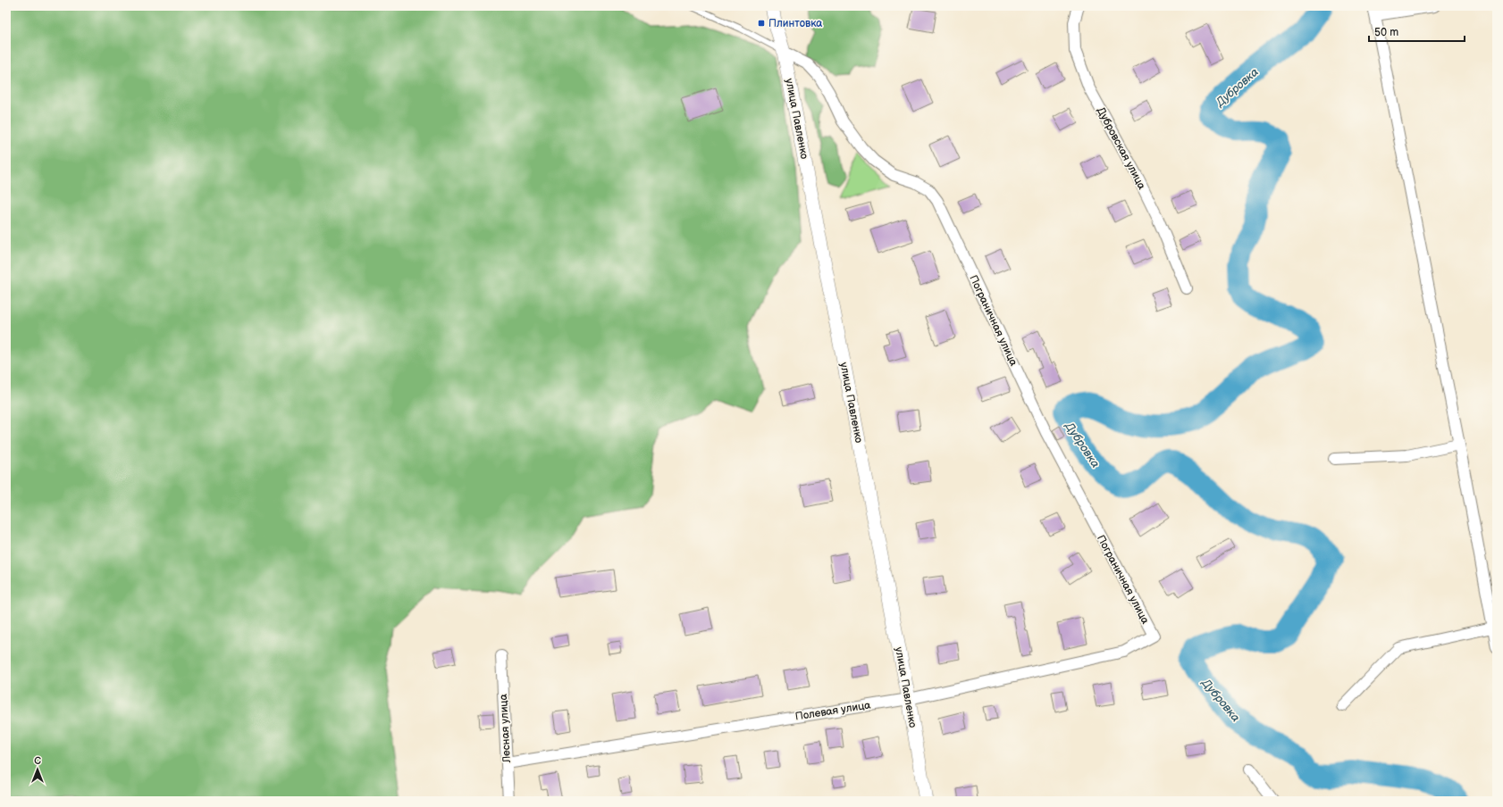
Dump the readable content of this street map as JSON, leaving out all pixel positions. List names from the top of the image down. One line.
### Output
{"streets":{"street":["улица Павленко","Дубровская улица","Пограничная улица","Полевая улица","Лесная улица"]},"crossings":[["улица Павленко","Пограничная улица"],["улица Павленко","Полевая улица"],["Пограничная улица","Полевая улица"],["Полевая улица","Лесная улица"]],"water":["Дубровка"],"places":{"transit":["Плинтовка"]},"scale_bar":"50 m","north":"top"}
